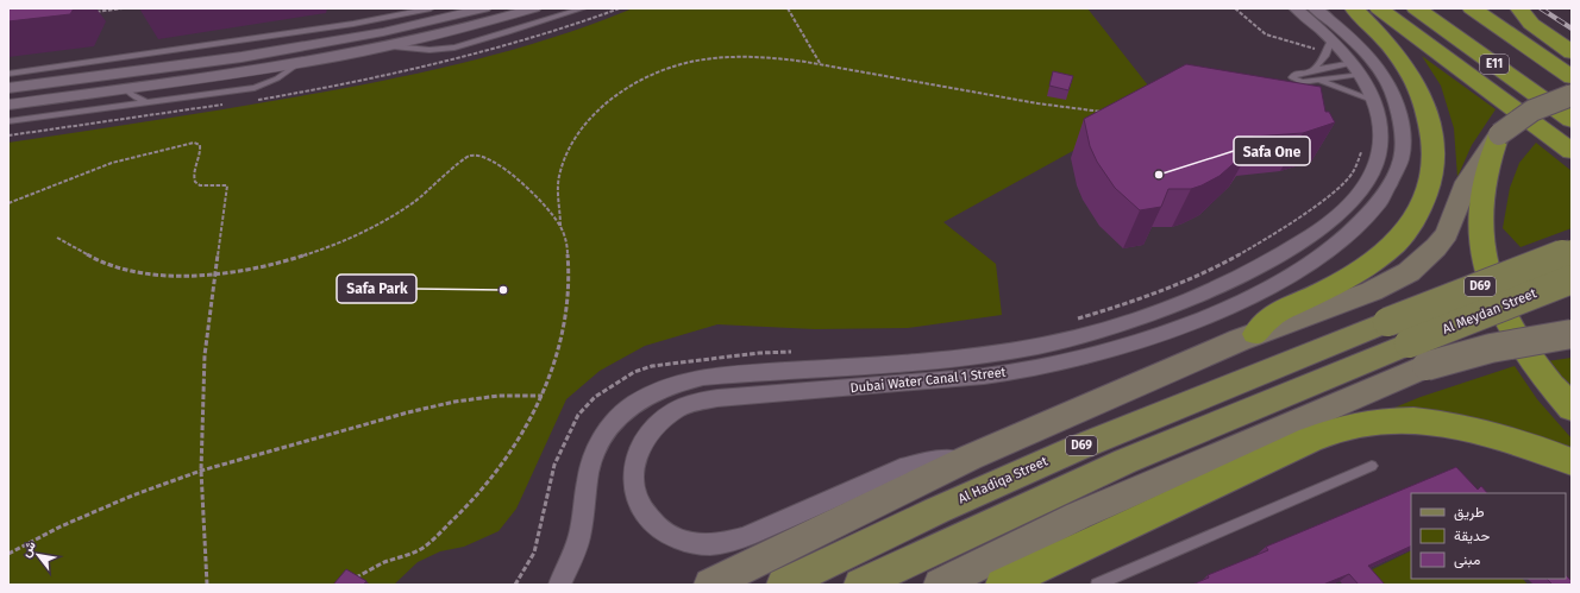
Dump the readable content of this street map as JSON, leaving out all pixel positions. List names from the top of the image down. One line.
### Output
{"streets":{"highway":["E11"],"main road":["D69","Al Meydan Street","Al Hadiqa Street"],"street":["Dubai Water Canal 1 Street"]},"crossings":[["D69","Al Meydan Street"],["Al Meydan Street","Al Hadiqa Street"]],"places":["Safa One","Safa Park"],"legend":["طريق","حديقة","مبنى"],"north":"top left"}
